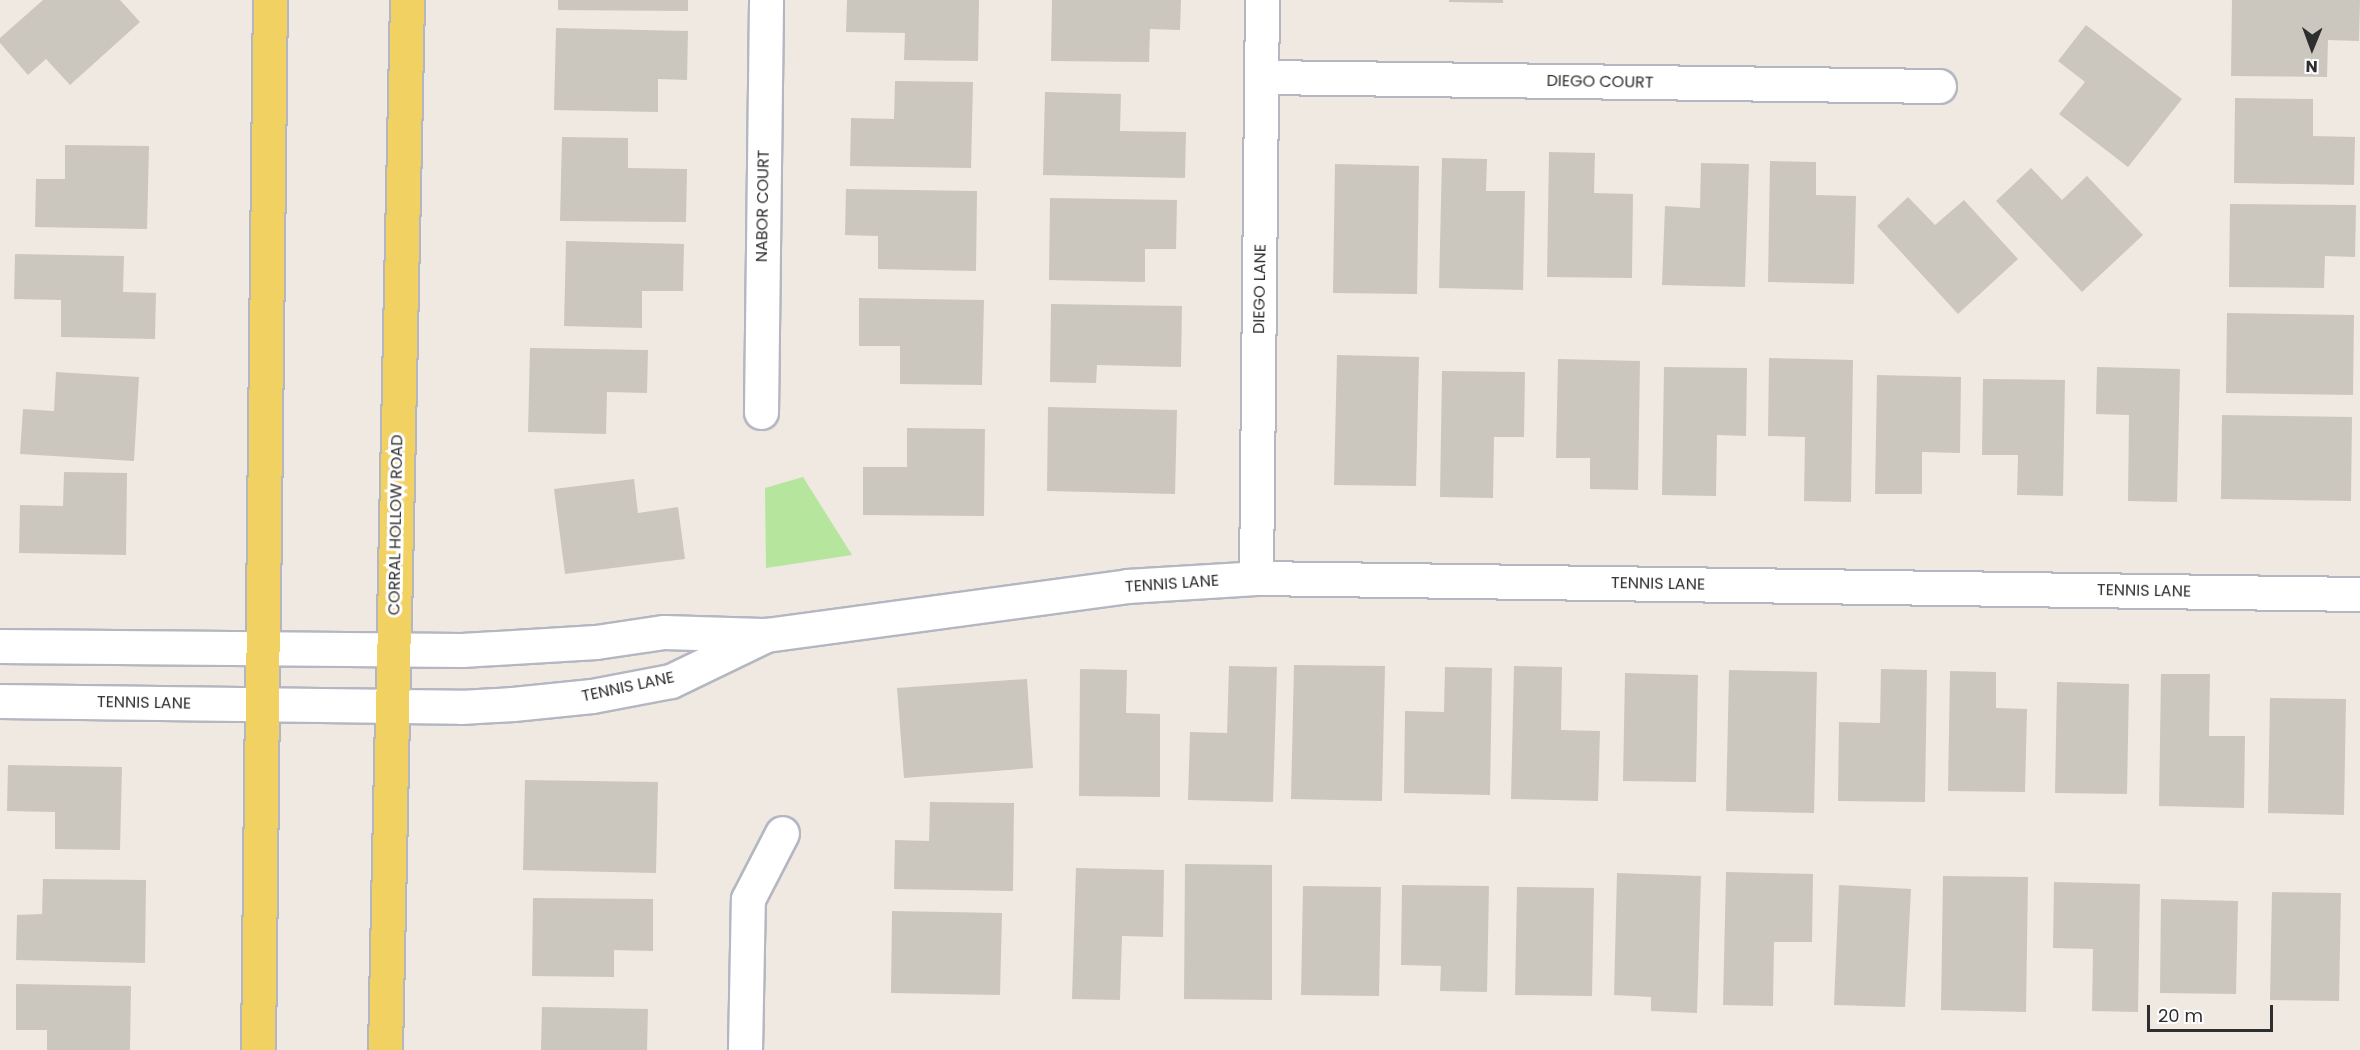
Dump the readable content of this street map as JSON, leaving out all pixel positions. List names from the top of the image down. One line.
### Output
{"streets":{"main road":["CORRAL HOLLOW ROAD"],"street":["DIEGO COURT","NABOR COURT","DIEGO LANE","TENNIS LANE"]},"crossings":[["DIEGO COURT","DIEGO LANE"],["DIEGO LANE","TENNIS LANE"],["CORRAL HOLLOW ROAD","TENNIS LANE"]],"scale_bar":"20 m","north":"bottom"}
